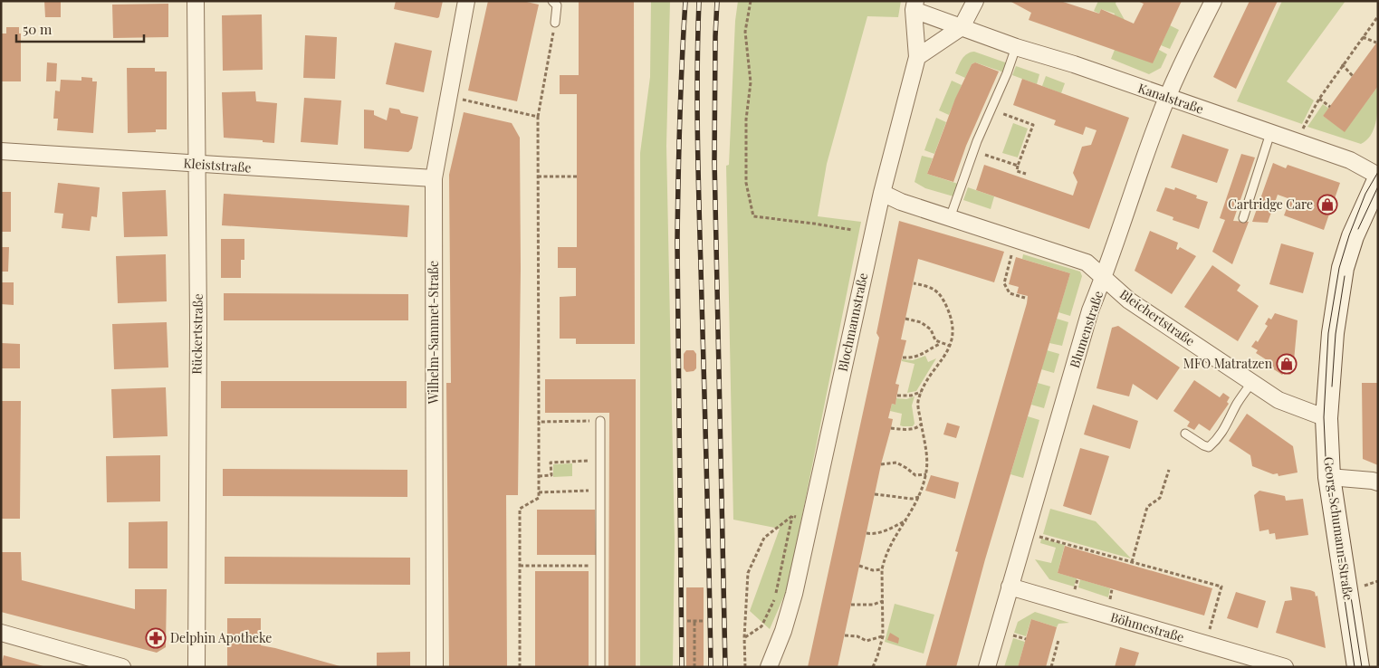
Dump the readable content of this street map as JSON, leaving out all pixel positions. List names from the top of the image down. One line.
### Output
{"streets":{"main road":["Georg-Schumann-Straße"],"street":["Kanalstraße","Kleiststraße","Bleichertstraße","Blochmannstraße","Blumenstraße","Wilhelm-Sammet-Straße","Rückertstraße","Böhmestraße"]},"crossings":[["Kanalstraße","Blochmannstraße"],["Kanalstraße","Blumenstraße"],["Kleiststraße","Wilhelm-Sammet-Straße"],["Kleiststraße","Rückertstraße"],["Bleichertstraße","Blochmannstraße"],["Bleichertstraße","Blumenstraße"],["Bleichertstraße","Georg-Schumann-Straße"],["Blumenstraße","Böhmestraße"]],"places":{"shop":["Cartridge Care","MFO Matratzen"],"pharmacy":["Delphin Apotheke"]},"scale_bar":"50 m"}
